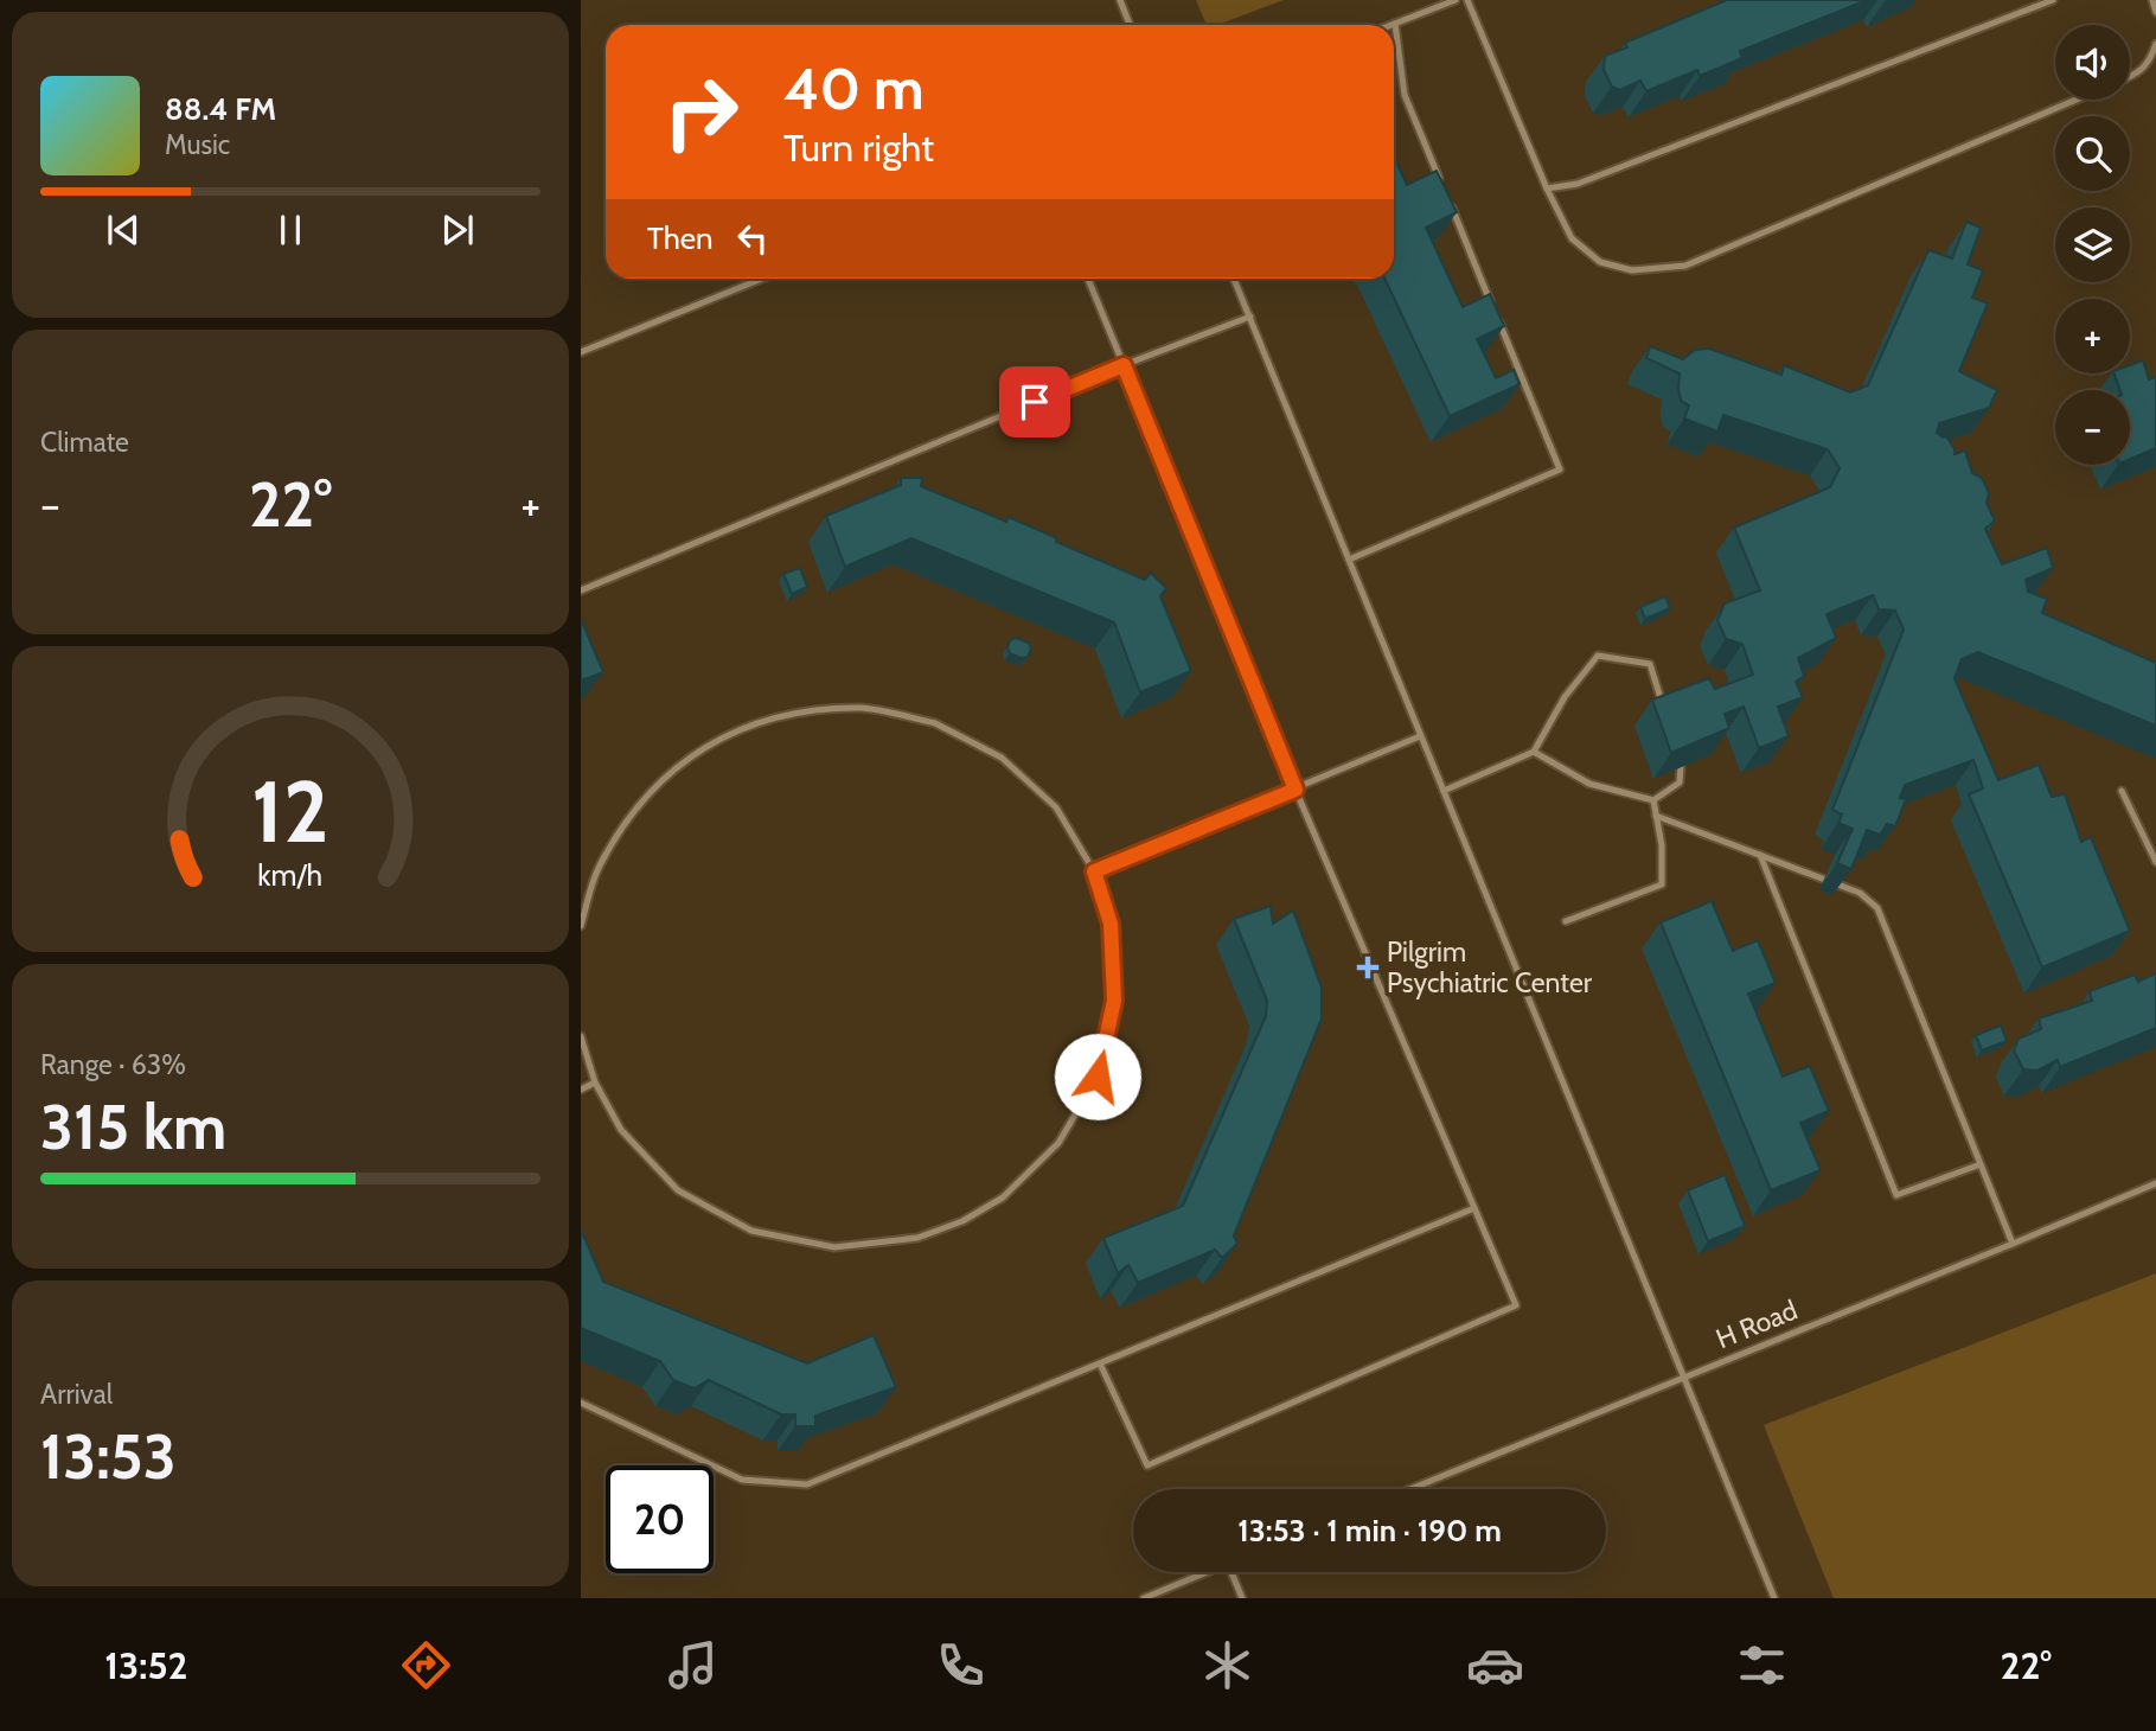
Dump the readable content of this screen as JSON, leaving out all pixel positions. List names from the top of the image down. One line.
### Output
{"streets":{"lane":["H Road"]},"places":{"health":["Pilgrim Psychiatric Center"]},"page":{"map_buttons":["+","−"],"turn":["40 m","Turn right"],"song":["88.4 FM","Music"],"then":"Then","tile":["Climate",["Range · 63%","315 km"],["Arrival","13:53"]],"heat":["−","22°","+"],"limit":"20","trip":"13:53 · 1 min · 190 m","tabs":["13:52","22°"],"gauge":["12","km/h"]}}
